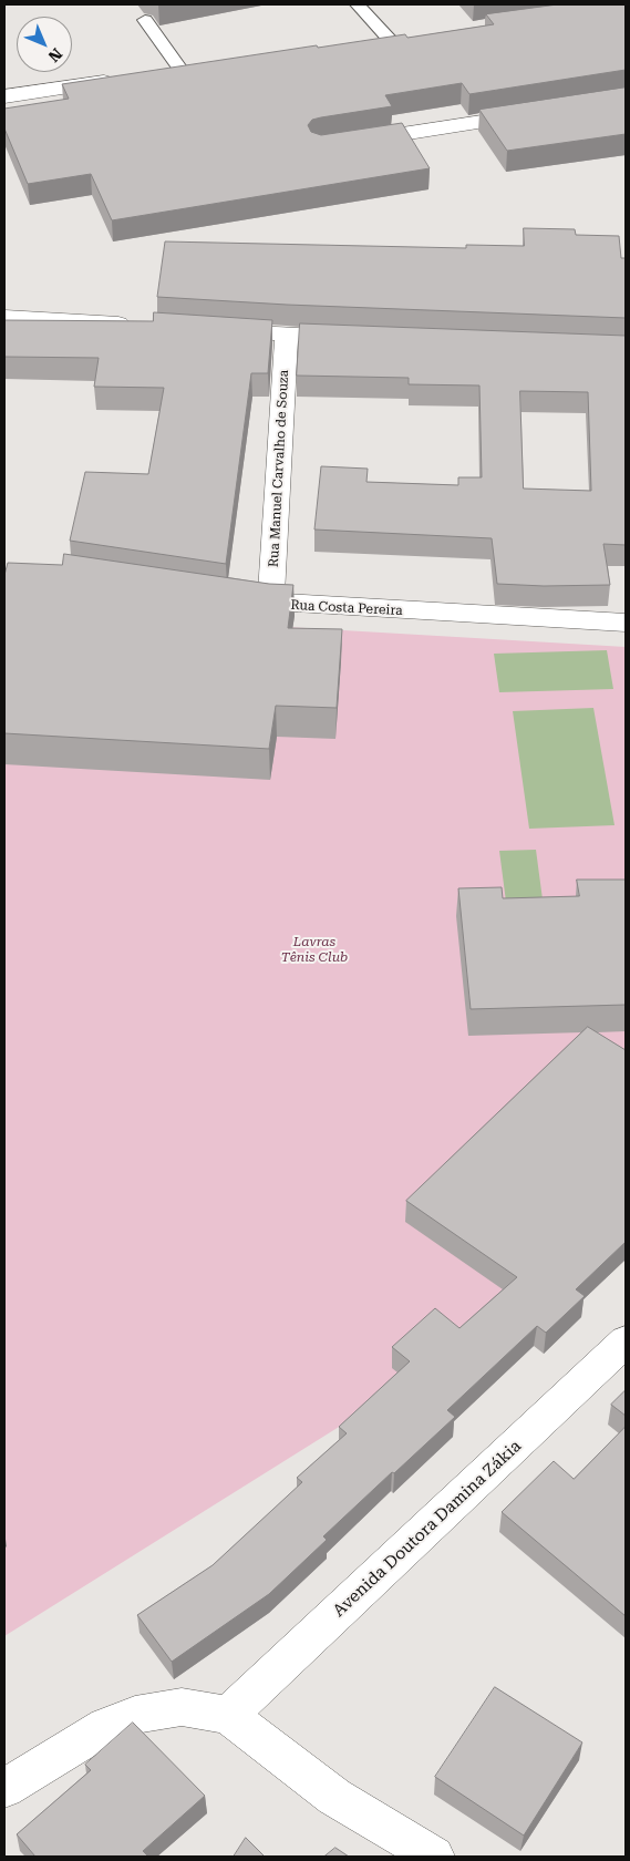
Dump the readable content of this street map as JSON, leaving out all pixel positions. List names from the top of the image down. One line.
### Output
{"streets":{"street":["Rua Manuel Carvalho de Souza","Rua Costa Pereira","Avenida Doutora Damina Zákia"]},"crossings":[["Rua Manuel Carvalho de Souza","Rua Costa Pereira"]],"parks":["Lavras Tênis Club"],"north":"bottom right"}
